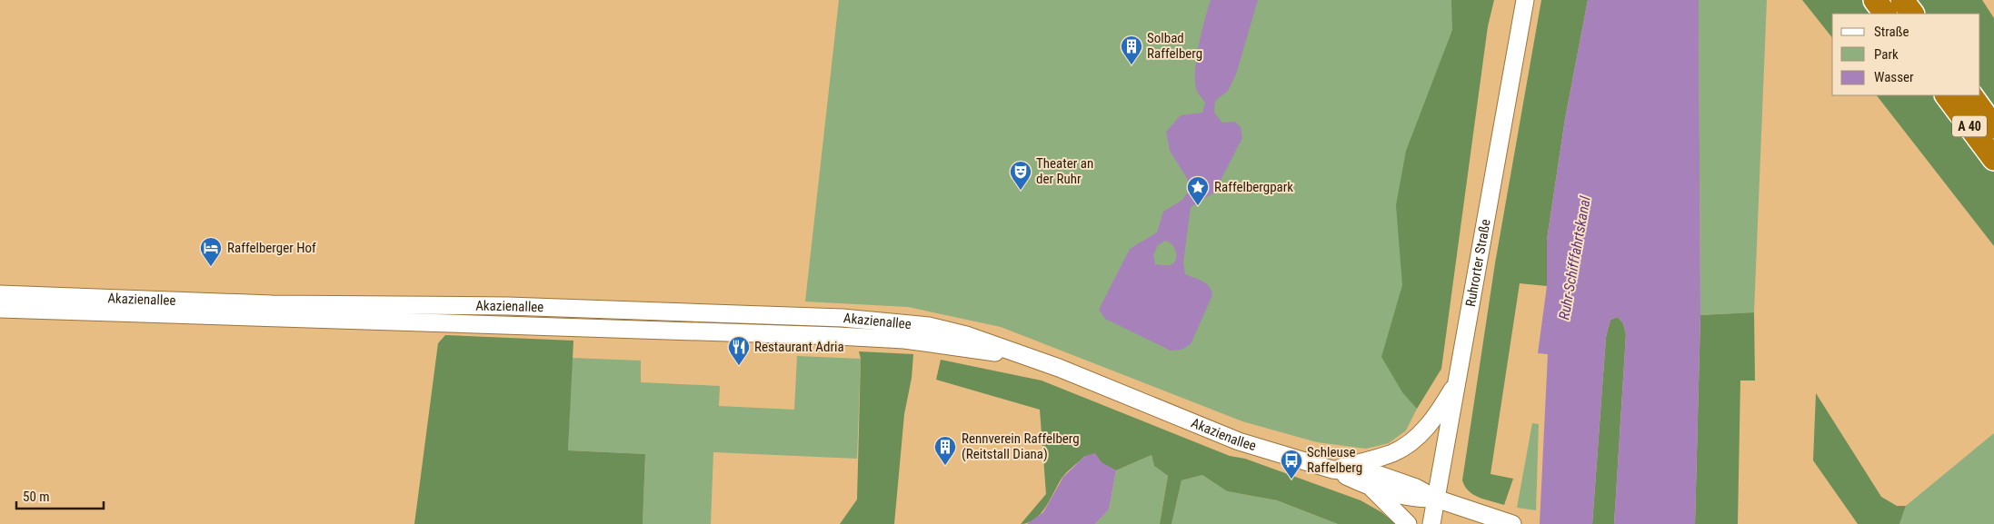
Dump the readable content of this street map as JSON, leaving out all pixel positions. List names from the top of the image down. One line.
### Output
{"streets":{"highway":["A 40"],"main road":["Ruhrorter Straße","Akazienallee"]},"crossings":[["Ruhrorter Straße","Akazienallee"]],"water":["Ruhr-Schifffahrtskanal"],"places":{"building":["Solbad Raffelberg","Rennverein Raffelberg (Reitstall Diana)"],"theatre":["Theater an der Ruhr"],"place":["Raffelbergpark"],"hotel":["Raffelberger Hof"],"restaurant":["Restaurant Adria"],"bus stop":["Schleuse Raffelberg"]},"legend":["Straße","Park","Wasser"],"scale_bar":"50 m"}
